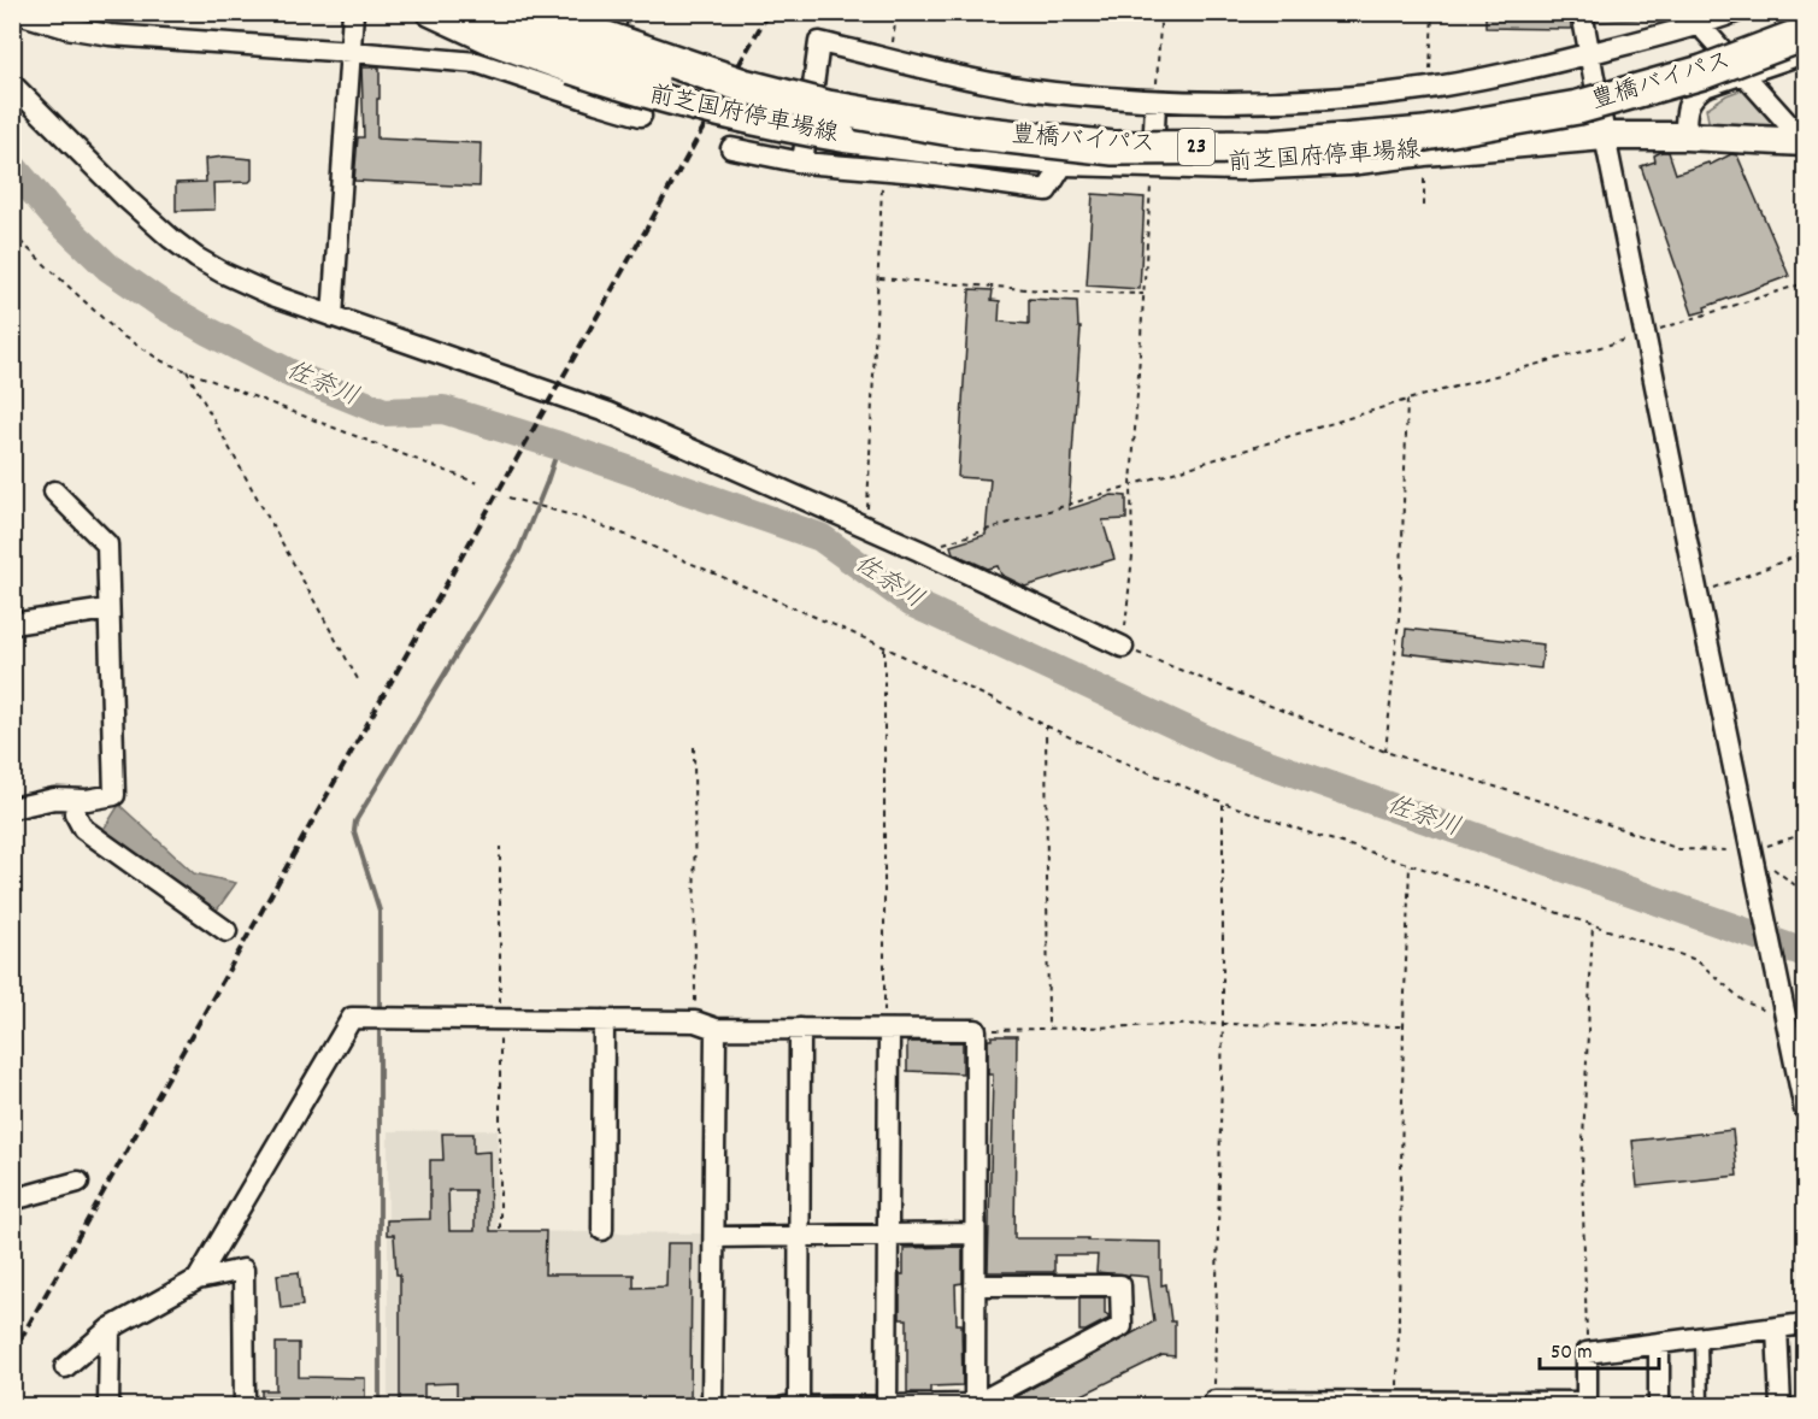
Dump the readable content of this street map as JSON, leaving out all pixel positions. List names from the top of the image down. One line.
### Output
{"streets":{"highway":["豊橋バイパス","23"],"main road":["前芝国府停車場線"]},"crossings":[["豊橋バイパス","前芝国府停車場線"]],"water":["佐奈川"],"scale_bar":"50 m"}
